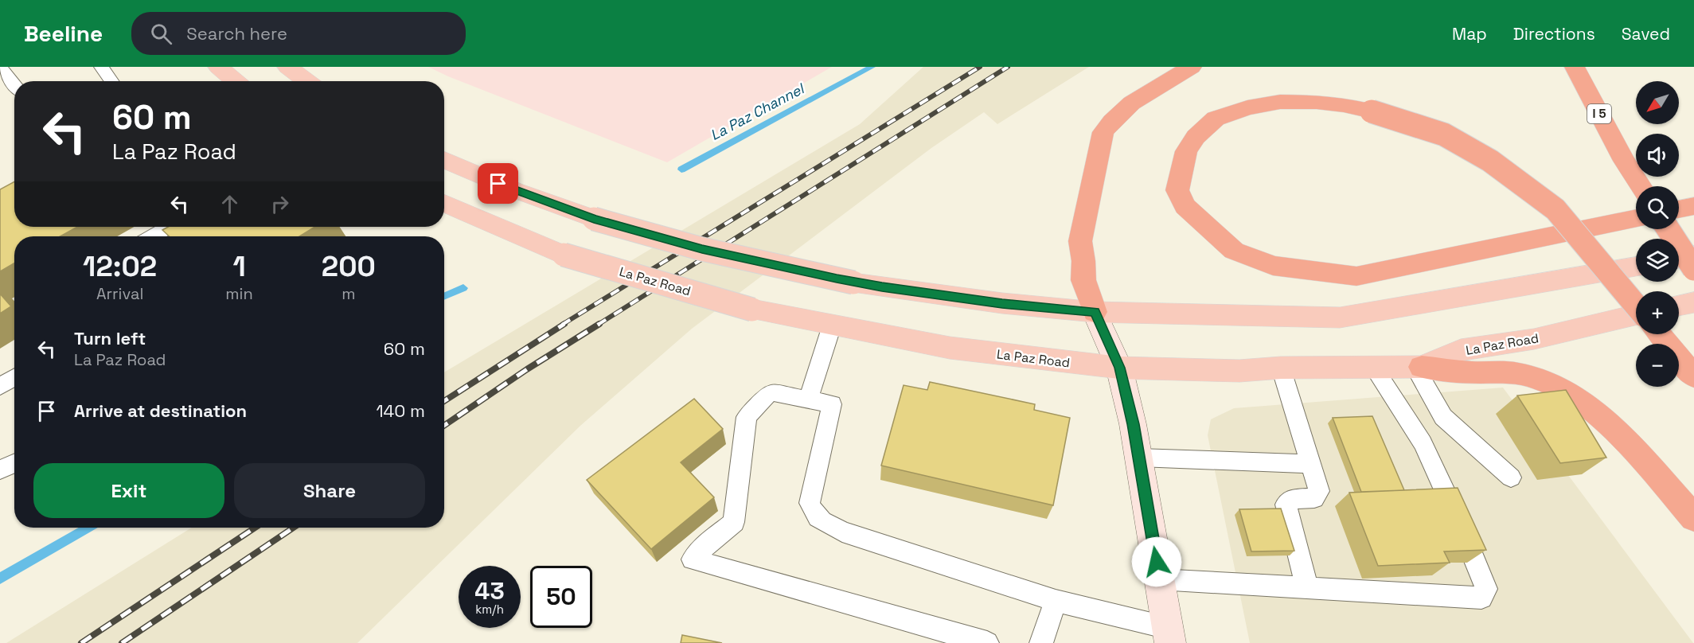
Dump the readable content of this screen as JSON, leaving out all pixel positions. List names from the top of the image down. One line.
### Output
{"streets":{"highway":["I 5"],"main road":["La Paz Road"]},"water":["La Paz Channel"],"north":"bottom left","page":{"header":"Beeline","search":"Search here","nav":["Map","Directions","Saved"],"map_buttons":["+","−"],"turn":["60 m","La Paz Road"],"eta":["12:02","Arrival","1","min","200","m"],"list":[{"name":"Turn left","note":"La Paz Road","value":"60 m"},{"name":"Arrive at destination","value":"140 m"}],"buttons":["Exit","Share"],"speed":"43 km/h","limit":"50"}}
